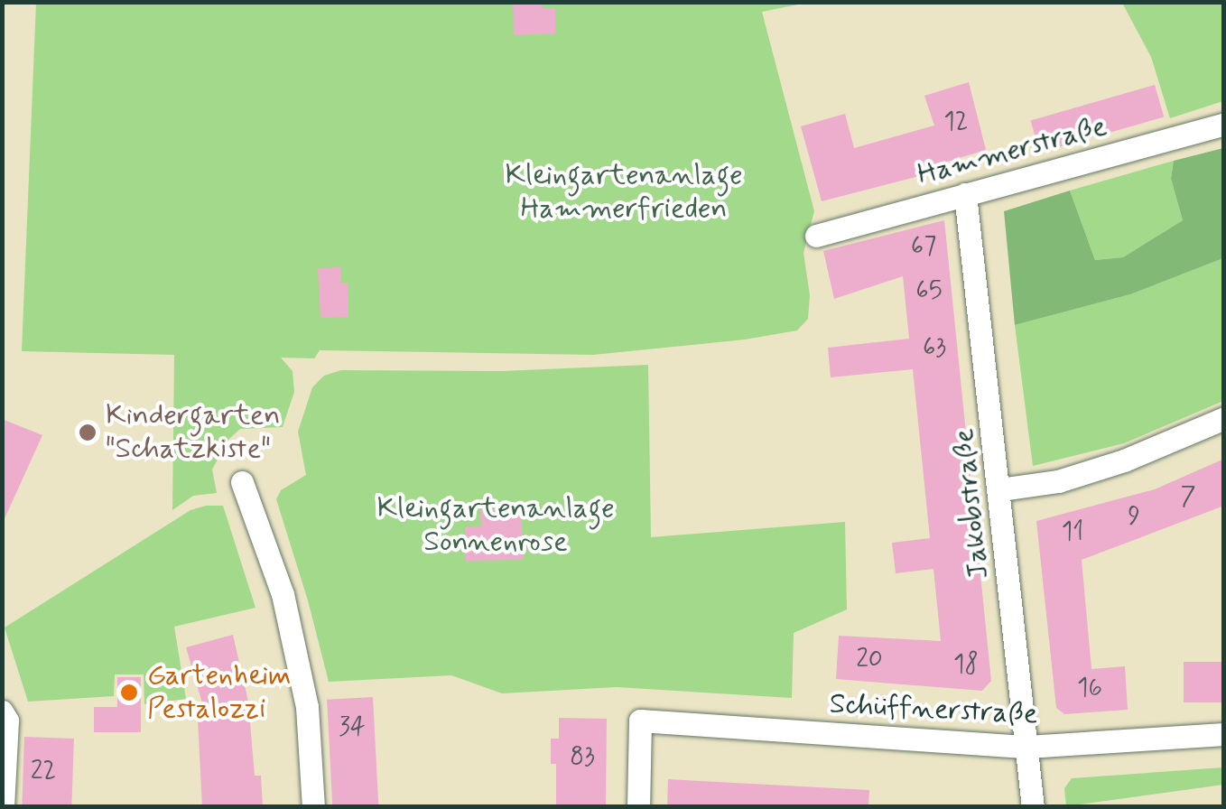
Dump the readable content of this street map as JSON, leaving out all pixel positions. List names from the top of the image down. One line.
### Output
{"streets":{"street":["Hammerstraße","Jakobstraße","Schüffnerstraße"]},"crossings":[["Hammerstraße","Jakobstraße"],["Jakobstraße","Schüffnerstraße"]],"parks":["Kleingartenanlage Hammerfrieden","Kleingartenanlage Sonnenrose"],"places":["Kindergarten \"Schatzkiste\"","Gartenheim Pestalozzi"],"house_numbers":["12","67","65","63","7","9","11","20","18","16","34","83","22"]}
